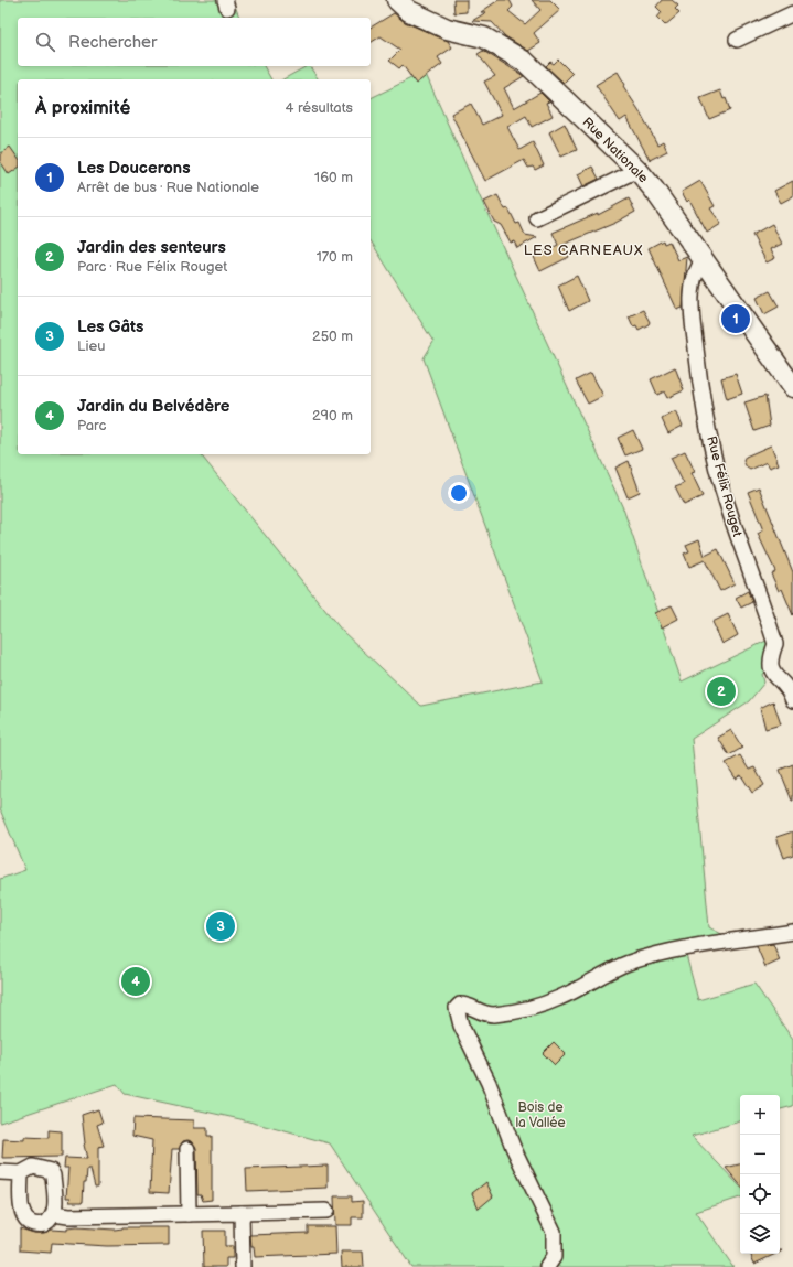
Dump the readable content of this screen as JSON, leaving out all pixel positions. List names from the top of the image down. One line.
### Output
{"streets":{"street":["Rue Nationale","Rue Félix Rouget"]},"crossings":[["Rue Nationale","Rue Félix Rouget"]],"districts":["LES CARNEAUX"],"parks":["Bois de la Vallée"],"page":{"search":"Rechercher","heading":["À proximité","4 résultats"],"list":[{"mark":"1","name":"Les Doucerons","note":"Arrêt de bus · Rue Nationale","value":"160 m"},{"mark":"2","name":"Jardin des senteurs","note":"Parc · Rue Félix Rouget","value":"170 m"},{"mark":"3","name":"Les Gâts","note":"Lieu","value":"250 m"},{"mark":"4","name":"Jardin du Belvédère","note":"Parc","value":"290 m"}],"pins":["1","2","3","4"],"map_buttons":["+","−"]}}
